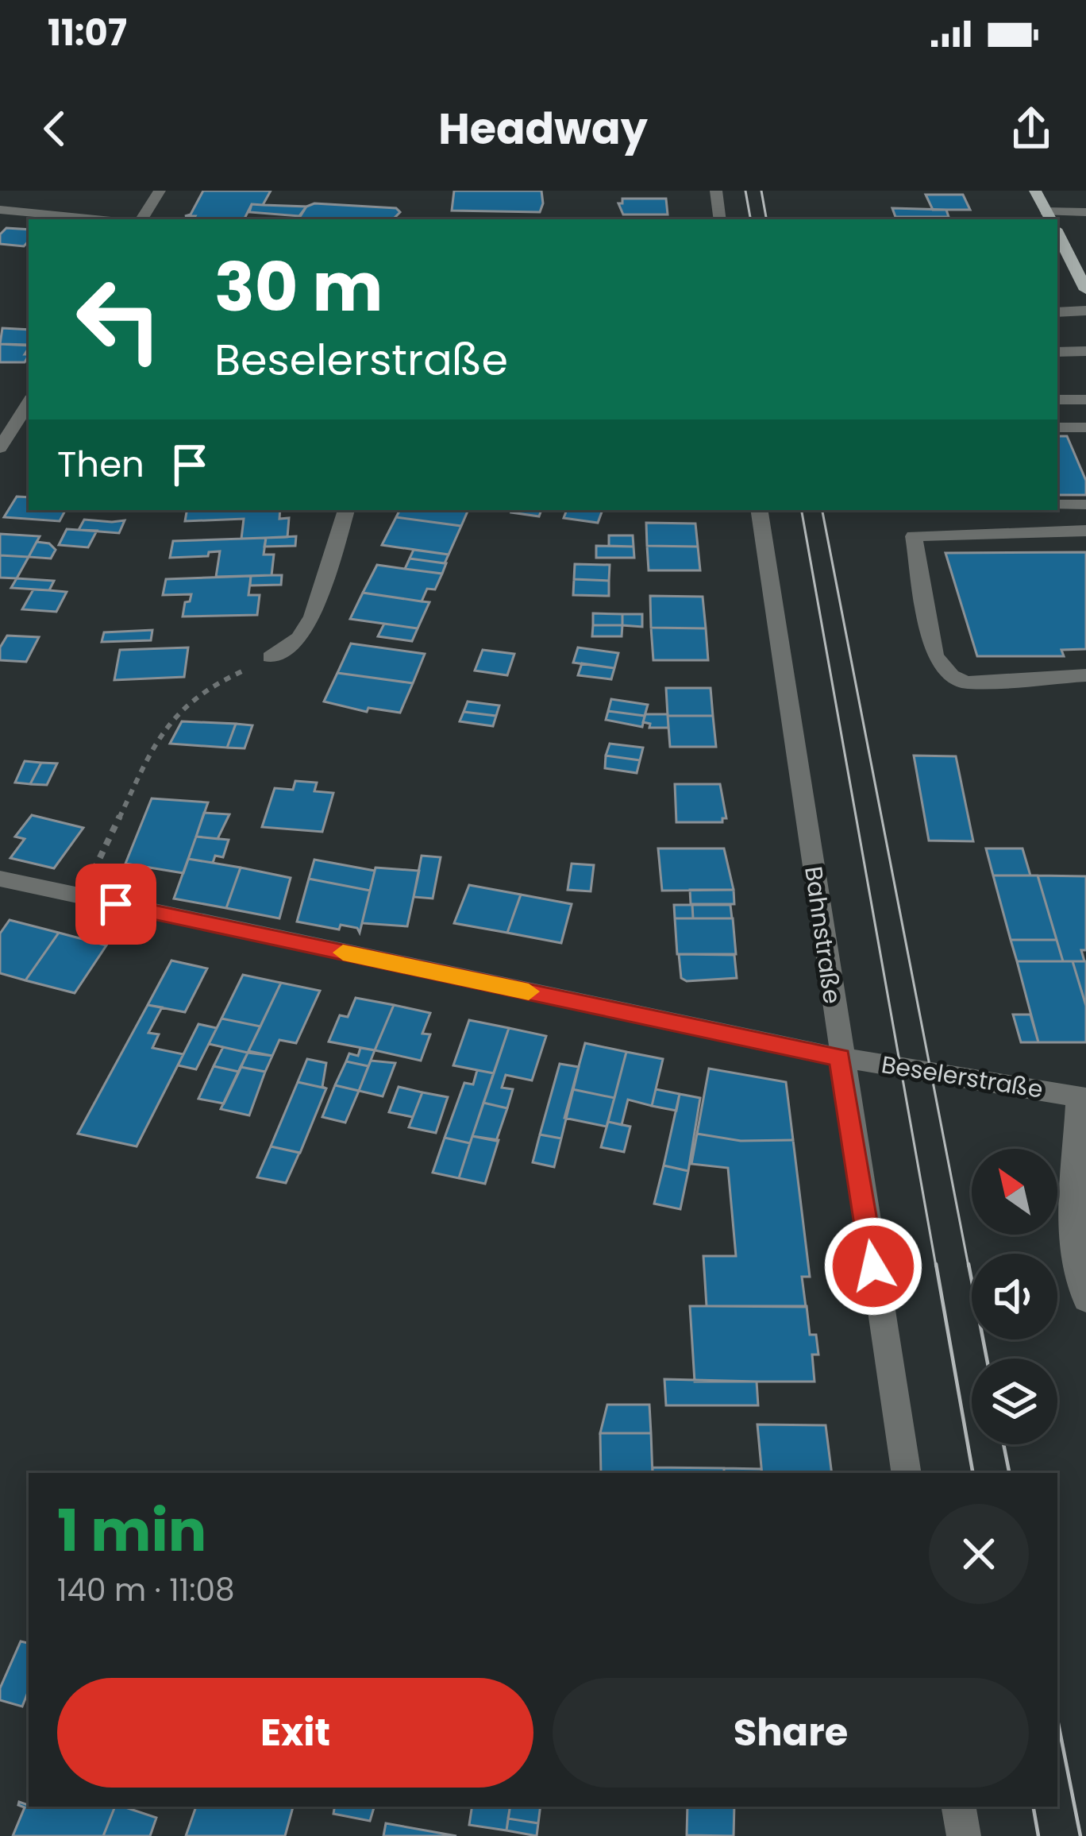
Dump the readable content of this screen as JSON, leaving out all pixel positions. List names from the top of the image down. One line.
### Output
{"streets":{"street":["Bahnstraße","Beselerstraße"]},"crossings":[["Bahnstraße","Beselerstraße"]],"north":"top left","page":{"status":"11:07","header":"Headway","turn":["30 m","Beselerstraße"],"then":"Then","heading":["1 min","140 m · 11:08"],"buttons":["Exit","Share"]}}
